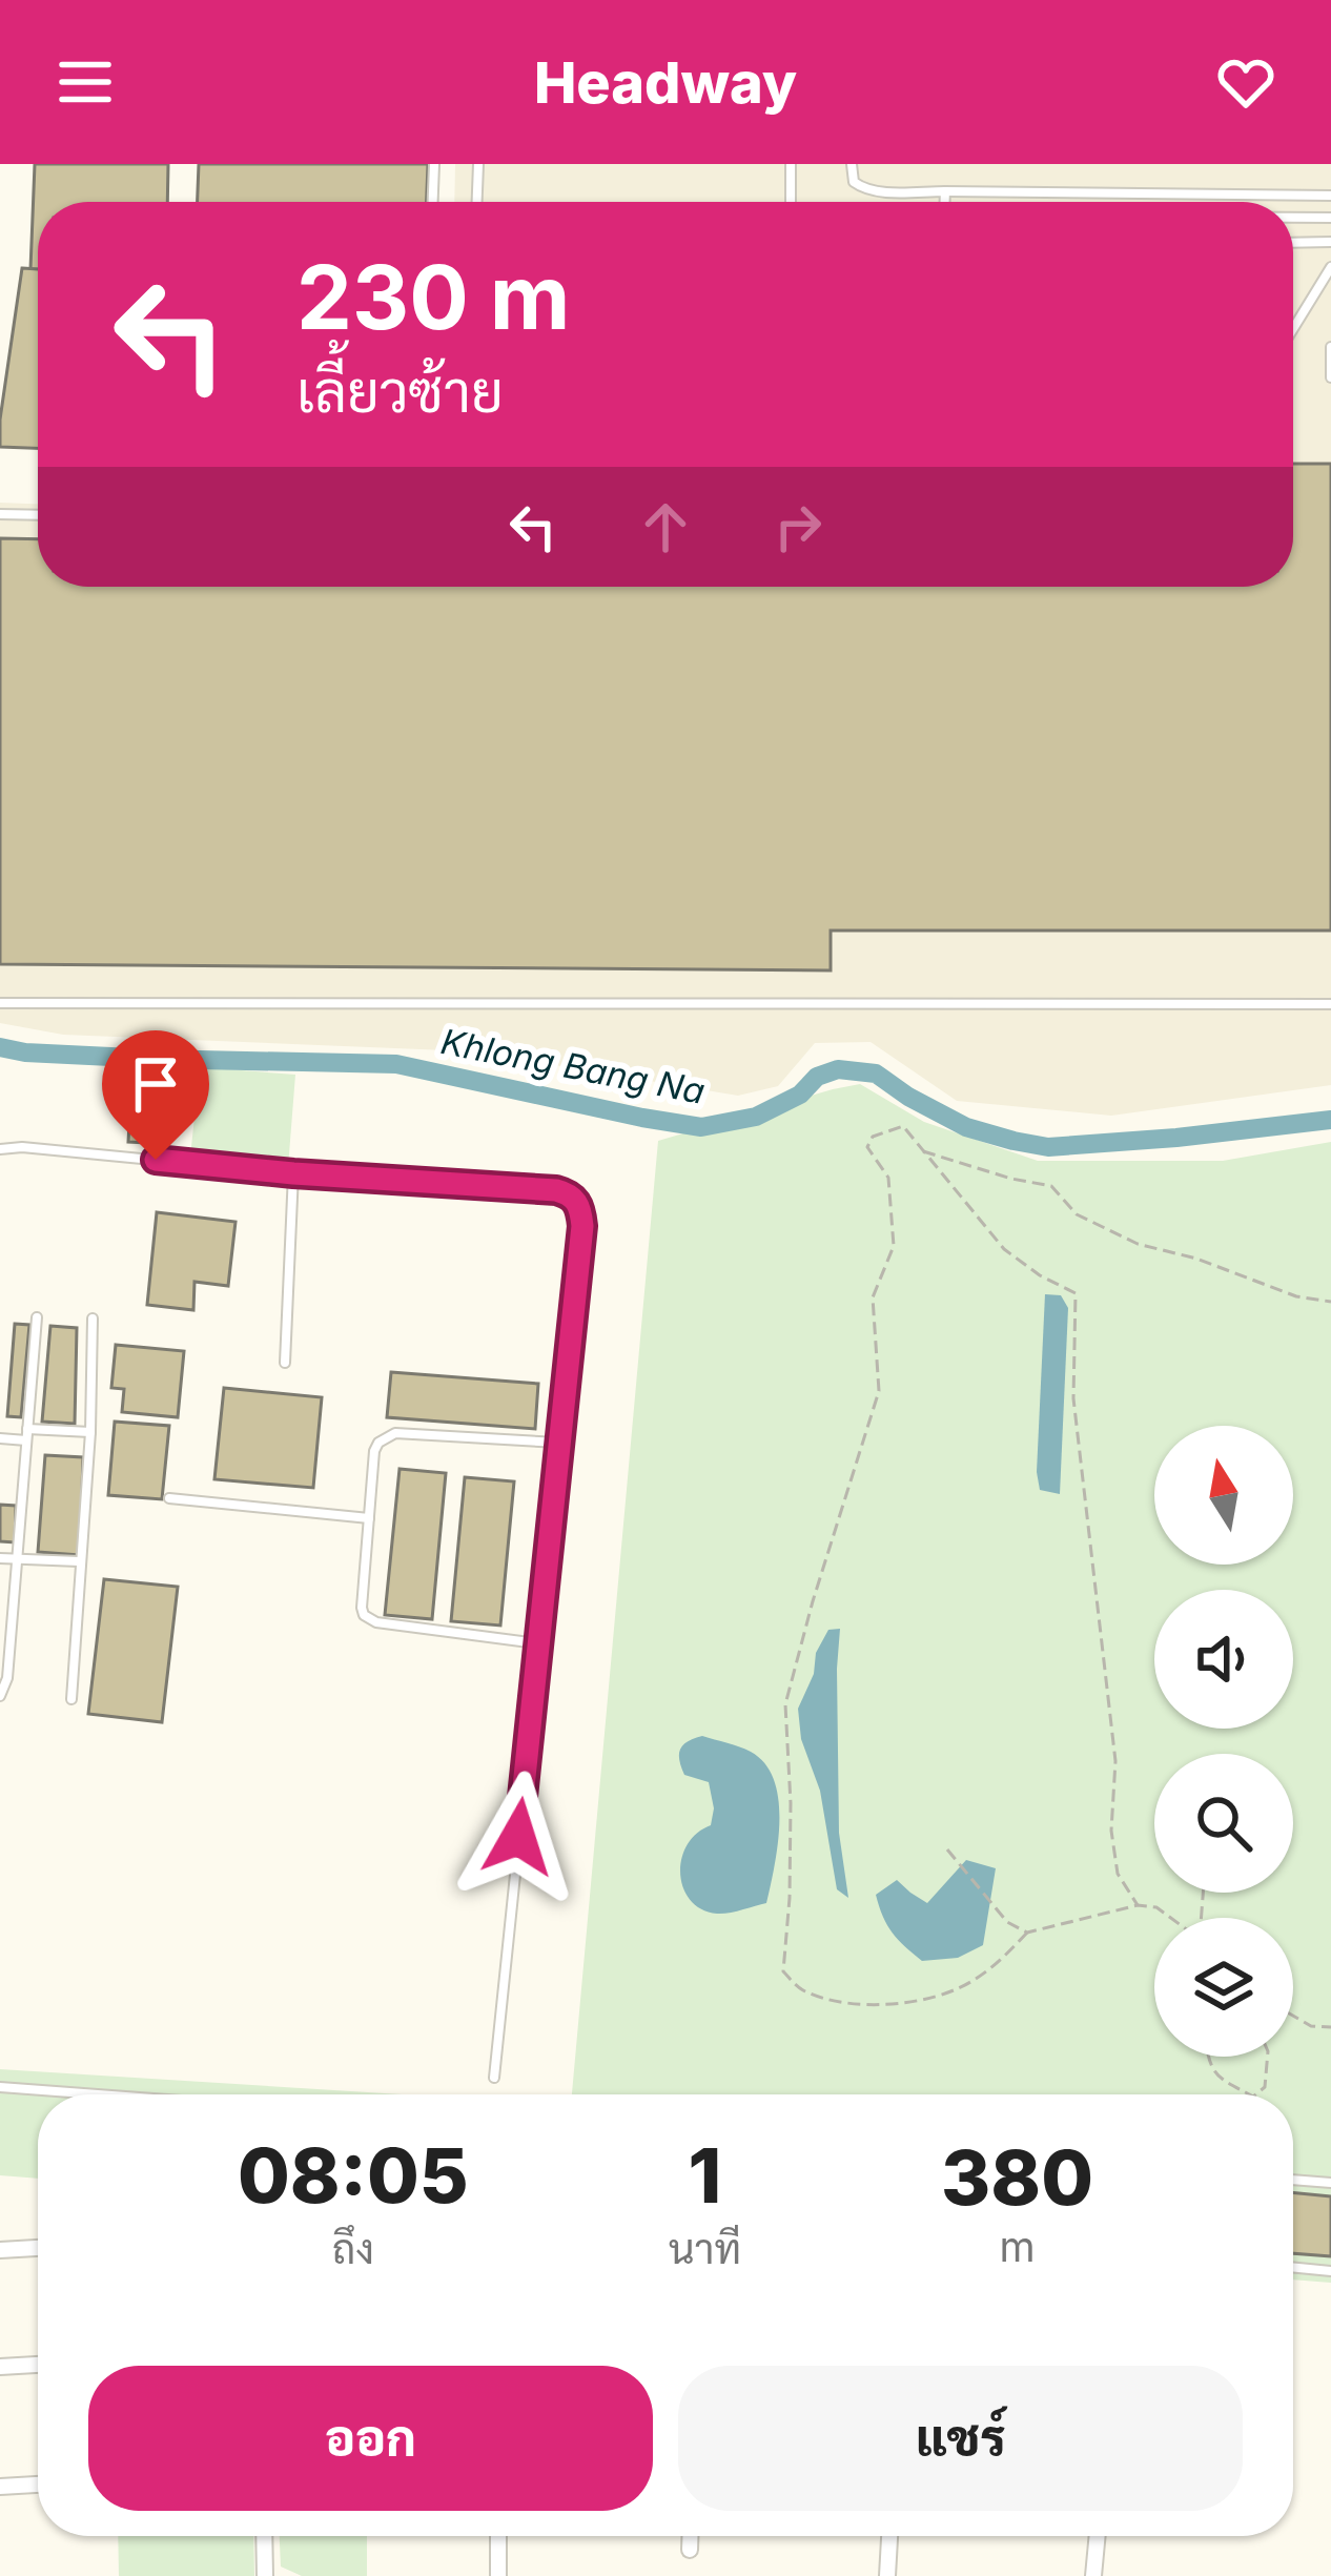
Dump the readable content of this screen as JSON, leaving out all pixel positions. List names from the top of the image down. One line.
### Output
{"water":["Khlong Bang Na"],"north":"top","page":{"header":"Headway","turn":["230 m","เลี้ยวซ้าย"],"eta":["08:05","ถึง","1","นาที","380","m"],"buttons":["ออก","แชร์"]}}
